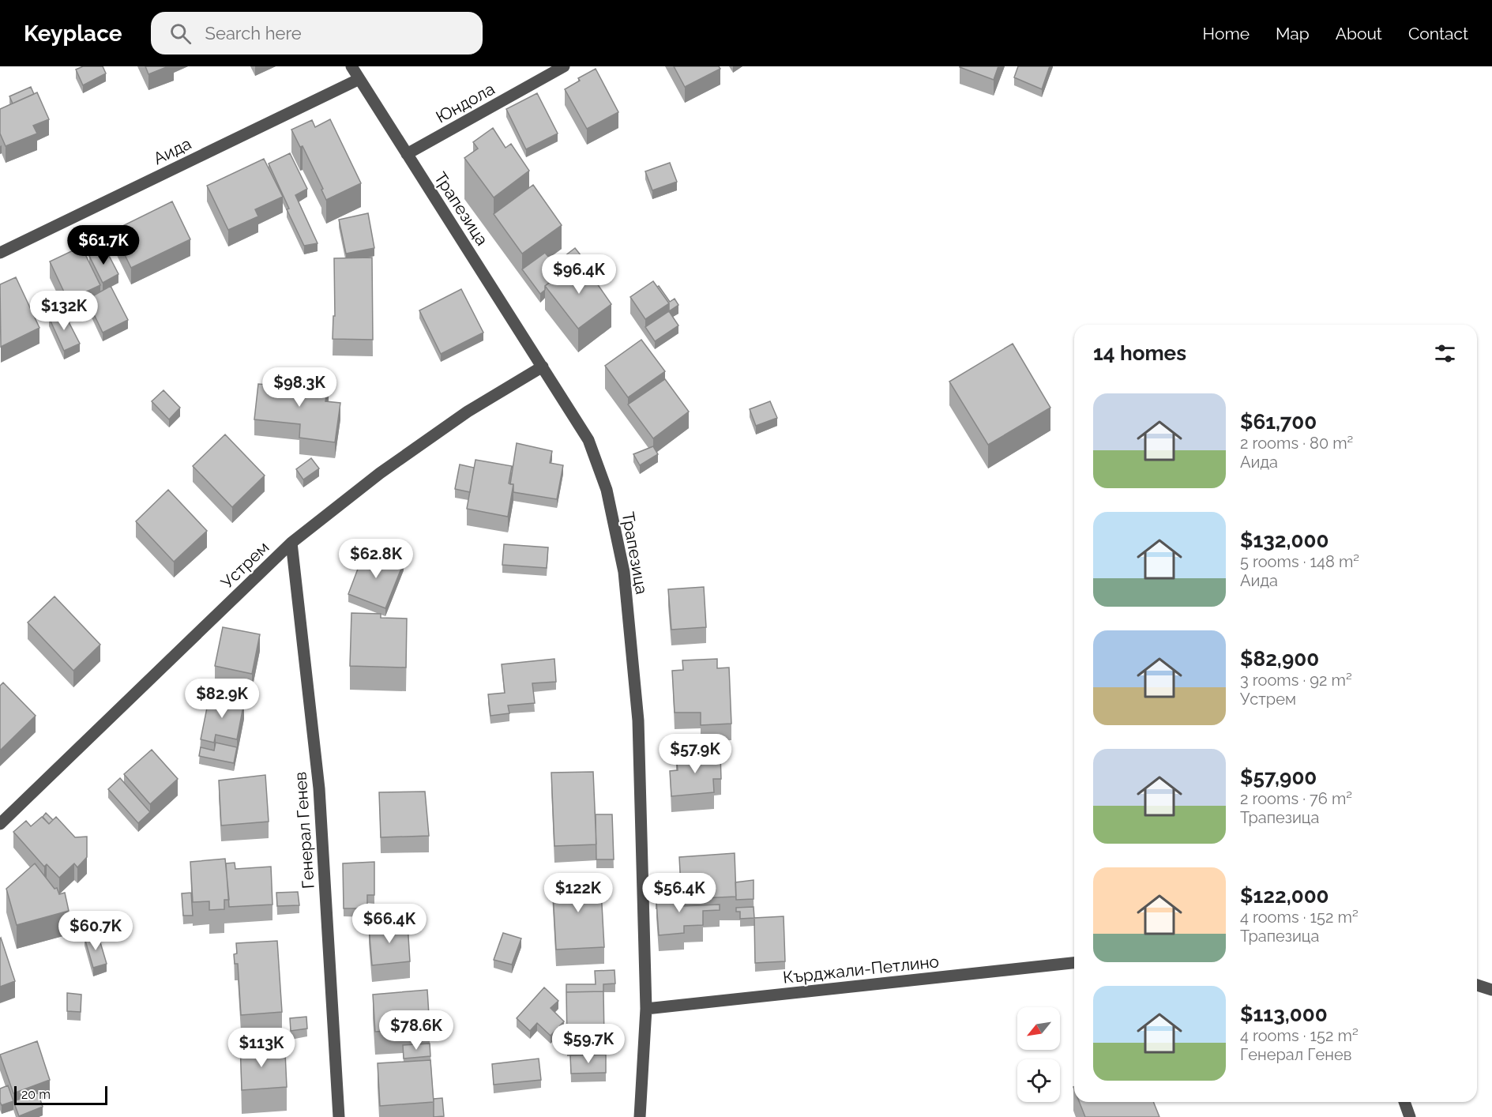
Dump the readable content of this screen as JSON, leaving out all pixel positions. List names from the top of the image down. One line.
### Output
{"streets":{"street":["Юндола","Аида","Трапезица","Устрем","Генерал Генев","Кърджали-Петлино"]},"crossings":[["Юндола","Трапезица"],["Аида","Трапезица"],["Трапезица","Устрем"],["Трапезица","Кърджали-Петлино"],["Устрем","Генерал Генев"]],"scale_bar":"20 m","north":"bottom left","page":{"header":"Keyplace","search":"Search here","nav":["Home","Map","About","Contact"],"price":["$61.7K","$96.4K","$132K","$98.3K","$62.8K","$82.9K","$57.9K","$122K","$56.4K","$66.4K","$60.7K","$78.6K","$59.7K","$113K"],"heading":"14 homes","list":[{"name":"$61,700","note":"2 rooms · 80 m² · Аида"},{"name":"$132,000","note":"5 rooms · 148 m² · Аида"},{"name":"$82,900","note":"3 rooms · 92 m² · Устрем"},{"name":"$57,900","note":"2 rooms · 76 m² · Трапезица"},{"name":"$122,000","note":"4 rooms · 152 m² · Трапезица"},{"name":"$113,000","note":"4 rooms · 152 m² · Генерал Генев"}],"scale":"20 m"}}
